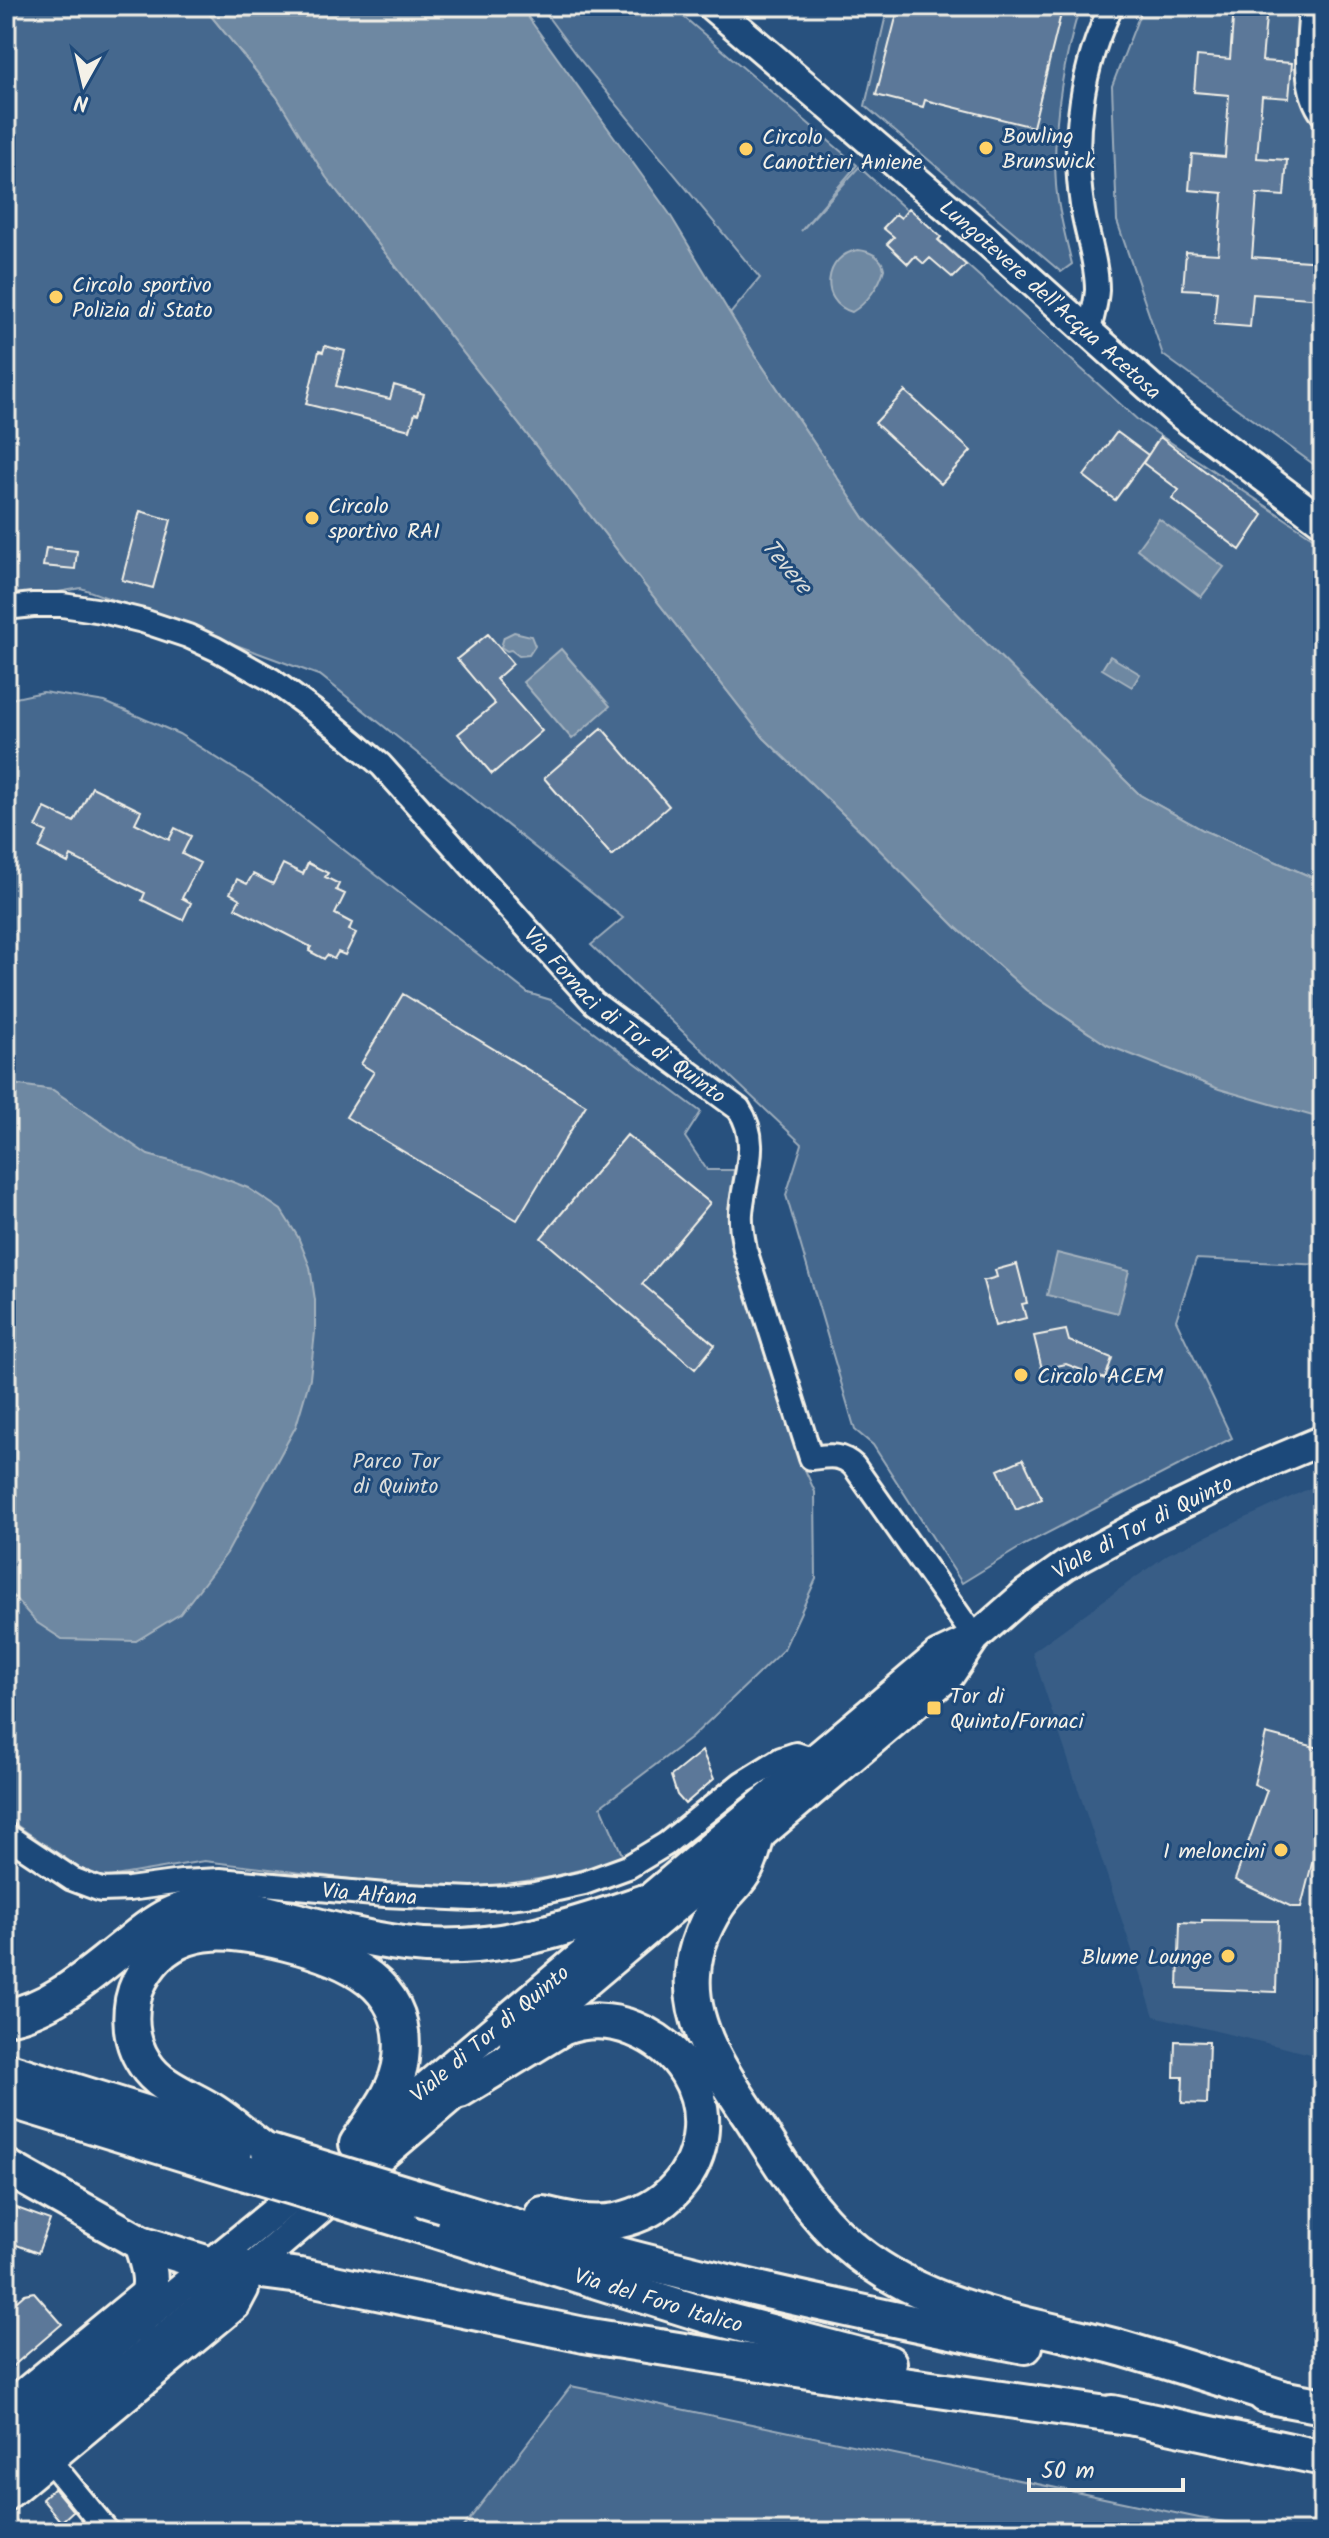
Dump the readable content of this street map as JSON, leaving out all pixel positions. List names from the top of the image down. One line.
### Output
{"streets":{"highway":["Via del Foro Italico"],"main road":["Lungotevere dell'Acqua Acetosa","Viale di Tor di Quinto"],"street":["Via Fornaci di Tor di Quinto","Via Alfana"]},"crossings":[["Via Fornaci di Tor di Quinto","Viale di Tor di Quinto"],["Viale di Tor di Quinto","Via Alfana"]],"water":["Tevere"],"parks":["Parco Tor di Quinto"],"places":{"other":["Bowling Brunswick","Circolo Canottieri Aniene","Circolo sportivo Polizia di Stato","Circolo sportivo RAI","Circolo ACEM","I meloncini","Blume Lounge"],"transit":["Tor di Quinto/Fornaci"]},"scale_bar":"50 m","north":"bottom"}
